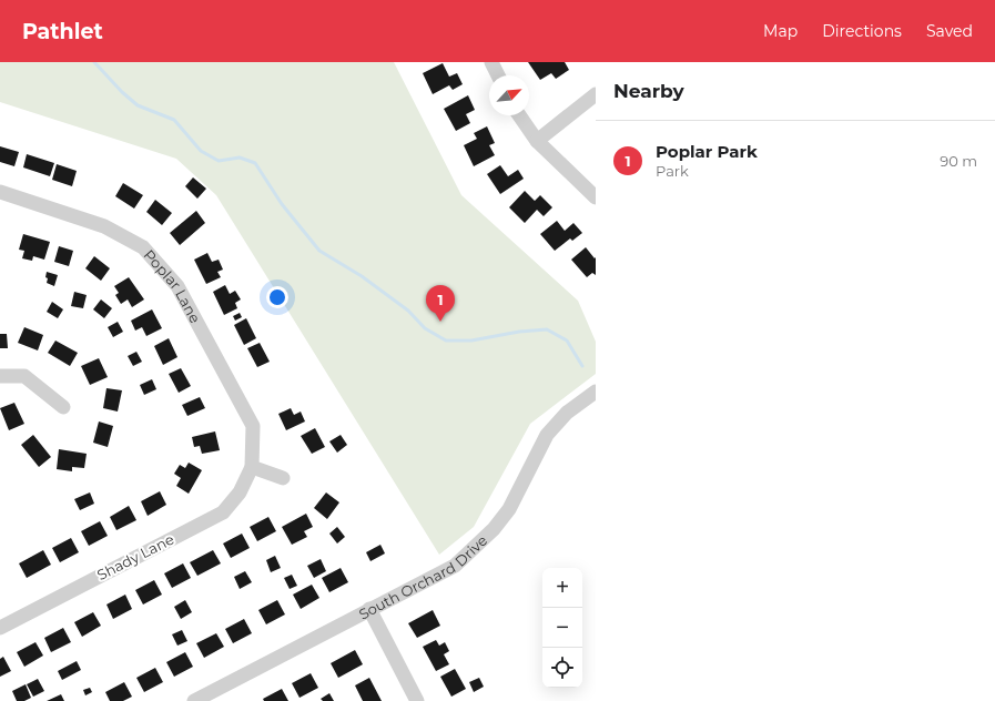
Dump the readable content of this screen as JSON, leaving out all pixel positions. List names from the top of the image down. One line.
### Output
{"streets":{"street":["Poplar Lane","Shady Lane","South Orchard Drive"]},"crossings":[["Poplar Lane","Shady Lane"]],"north":"top right","page":{"header":"Pathlet","nav":["Map","Directions","Saved"],"heading":"Nearby","list":[{"mark":"1","name":"Poplar Park","note":"Park","value":"90 m"}],"pins":"1","map_buttons":["+","−"]}}
